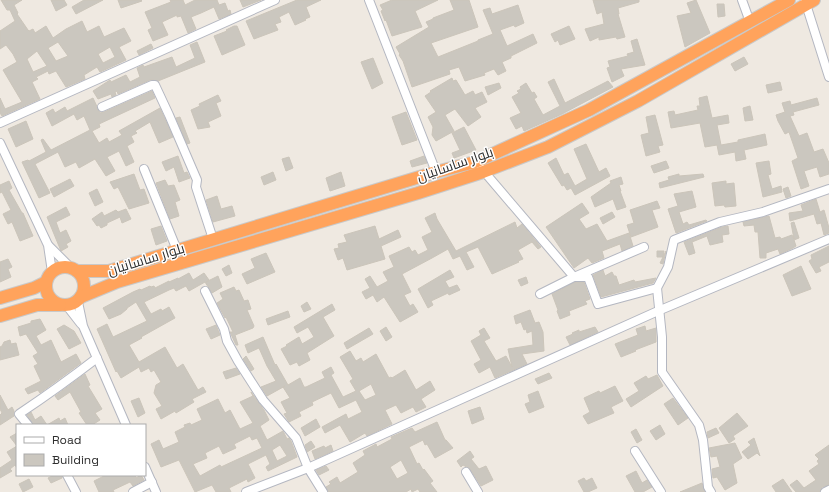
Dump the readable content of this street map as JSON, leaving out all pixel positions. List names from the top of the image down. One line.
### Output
{"streets":{"highway":["بلوار ساسانیان"]},"legend":["Road","Building"]}
